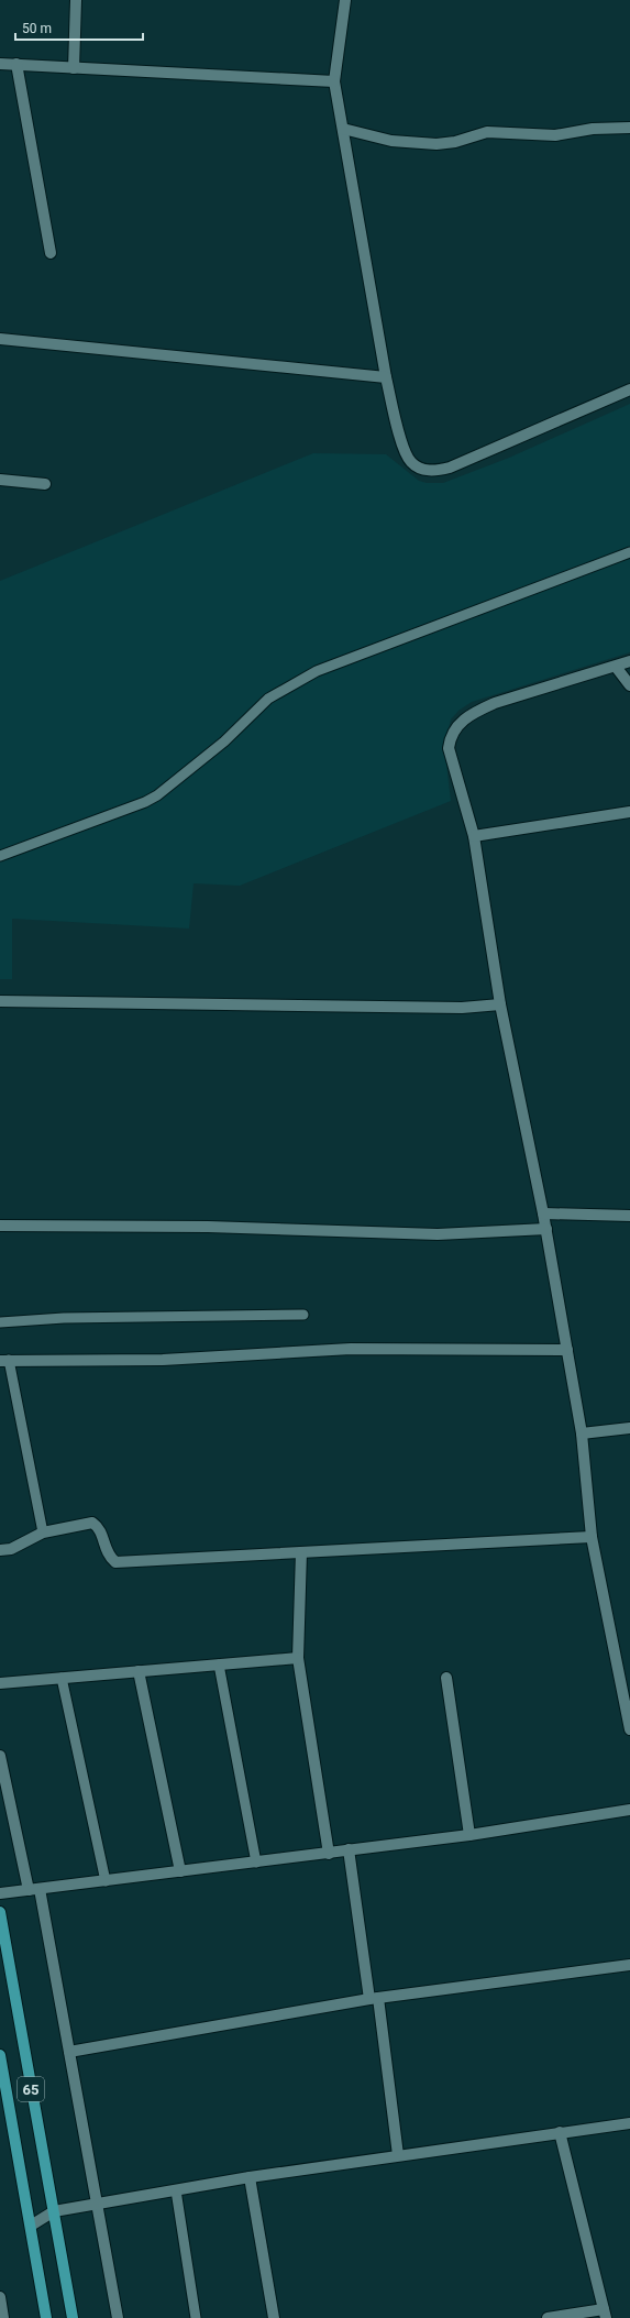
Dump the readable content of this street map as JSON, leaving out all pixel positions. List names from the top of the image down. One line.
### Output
{"streets":{"main road":["65"]},"scale_bar":"50 m"}
